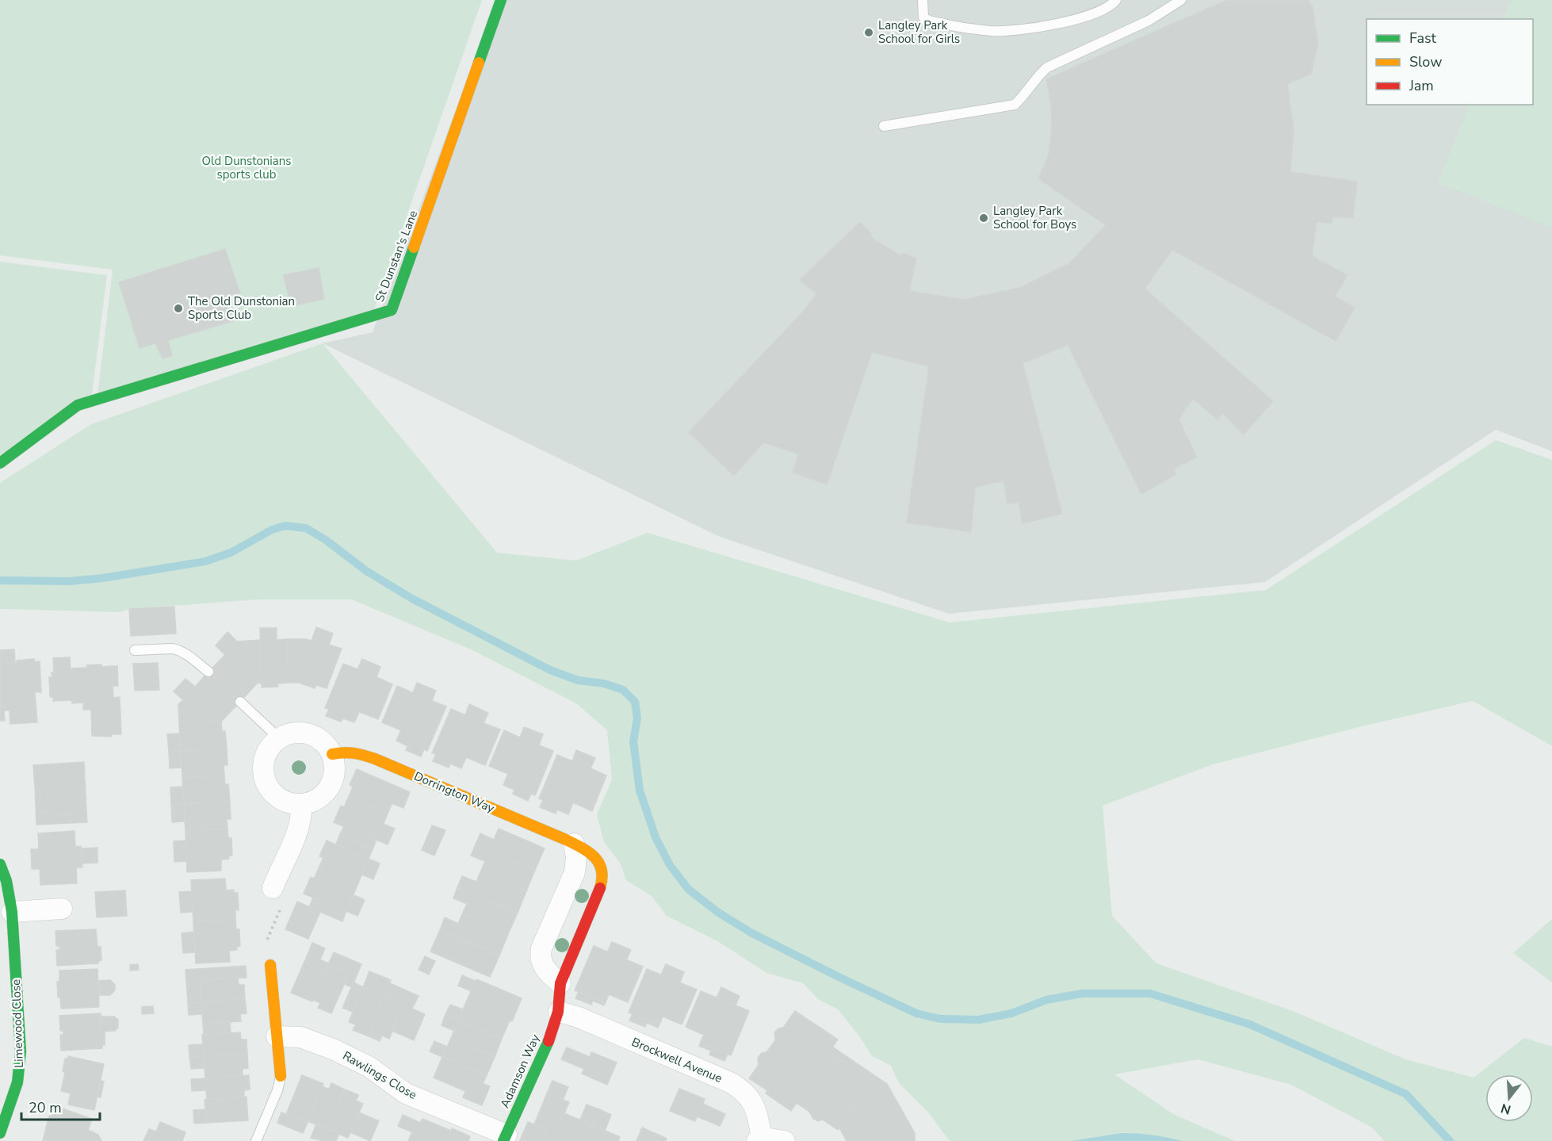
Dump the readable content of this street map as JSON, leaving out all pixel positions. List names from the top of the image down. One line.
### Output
{"streets":{"street":["St Dunstan's Lane","Dorrington Way","Limewood Close","Brockwell Avenue","Adamson Way","Rawlings Close"]},"crossings":[["Dorrington Way","Brockwell Avenue"],["Dorrington Way","Adamson Way"],["Brockwell Avenue","Adamson Way"],["Adamson Way","Rawlings Close"]],"parks":["Old Dunstonians sports club"],"places":["Langley Park School for Girls","Langley Park School for Boys","The Old Dunstonian Sports Club"],"legend":["Fast","Slow","Jam"],"scale_bar":"20 m","north":"bottom"}
